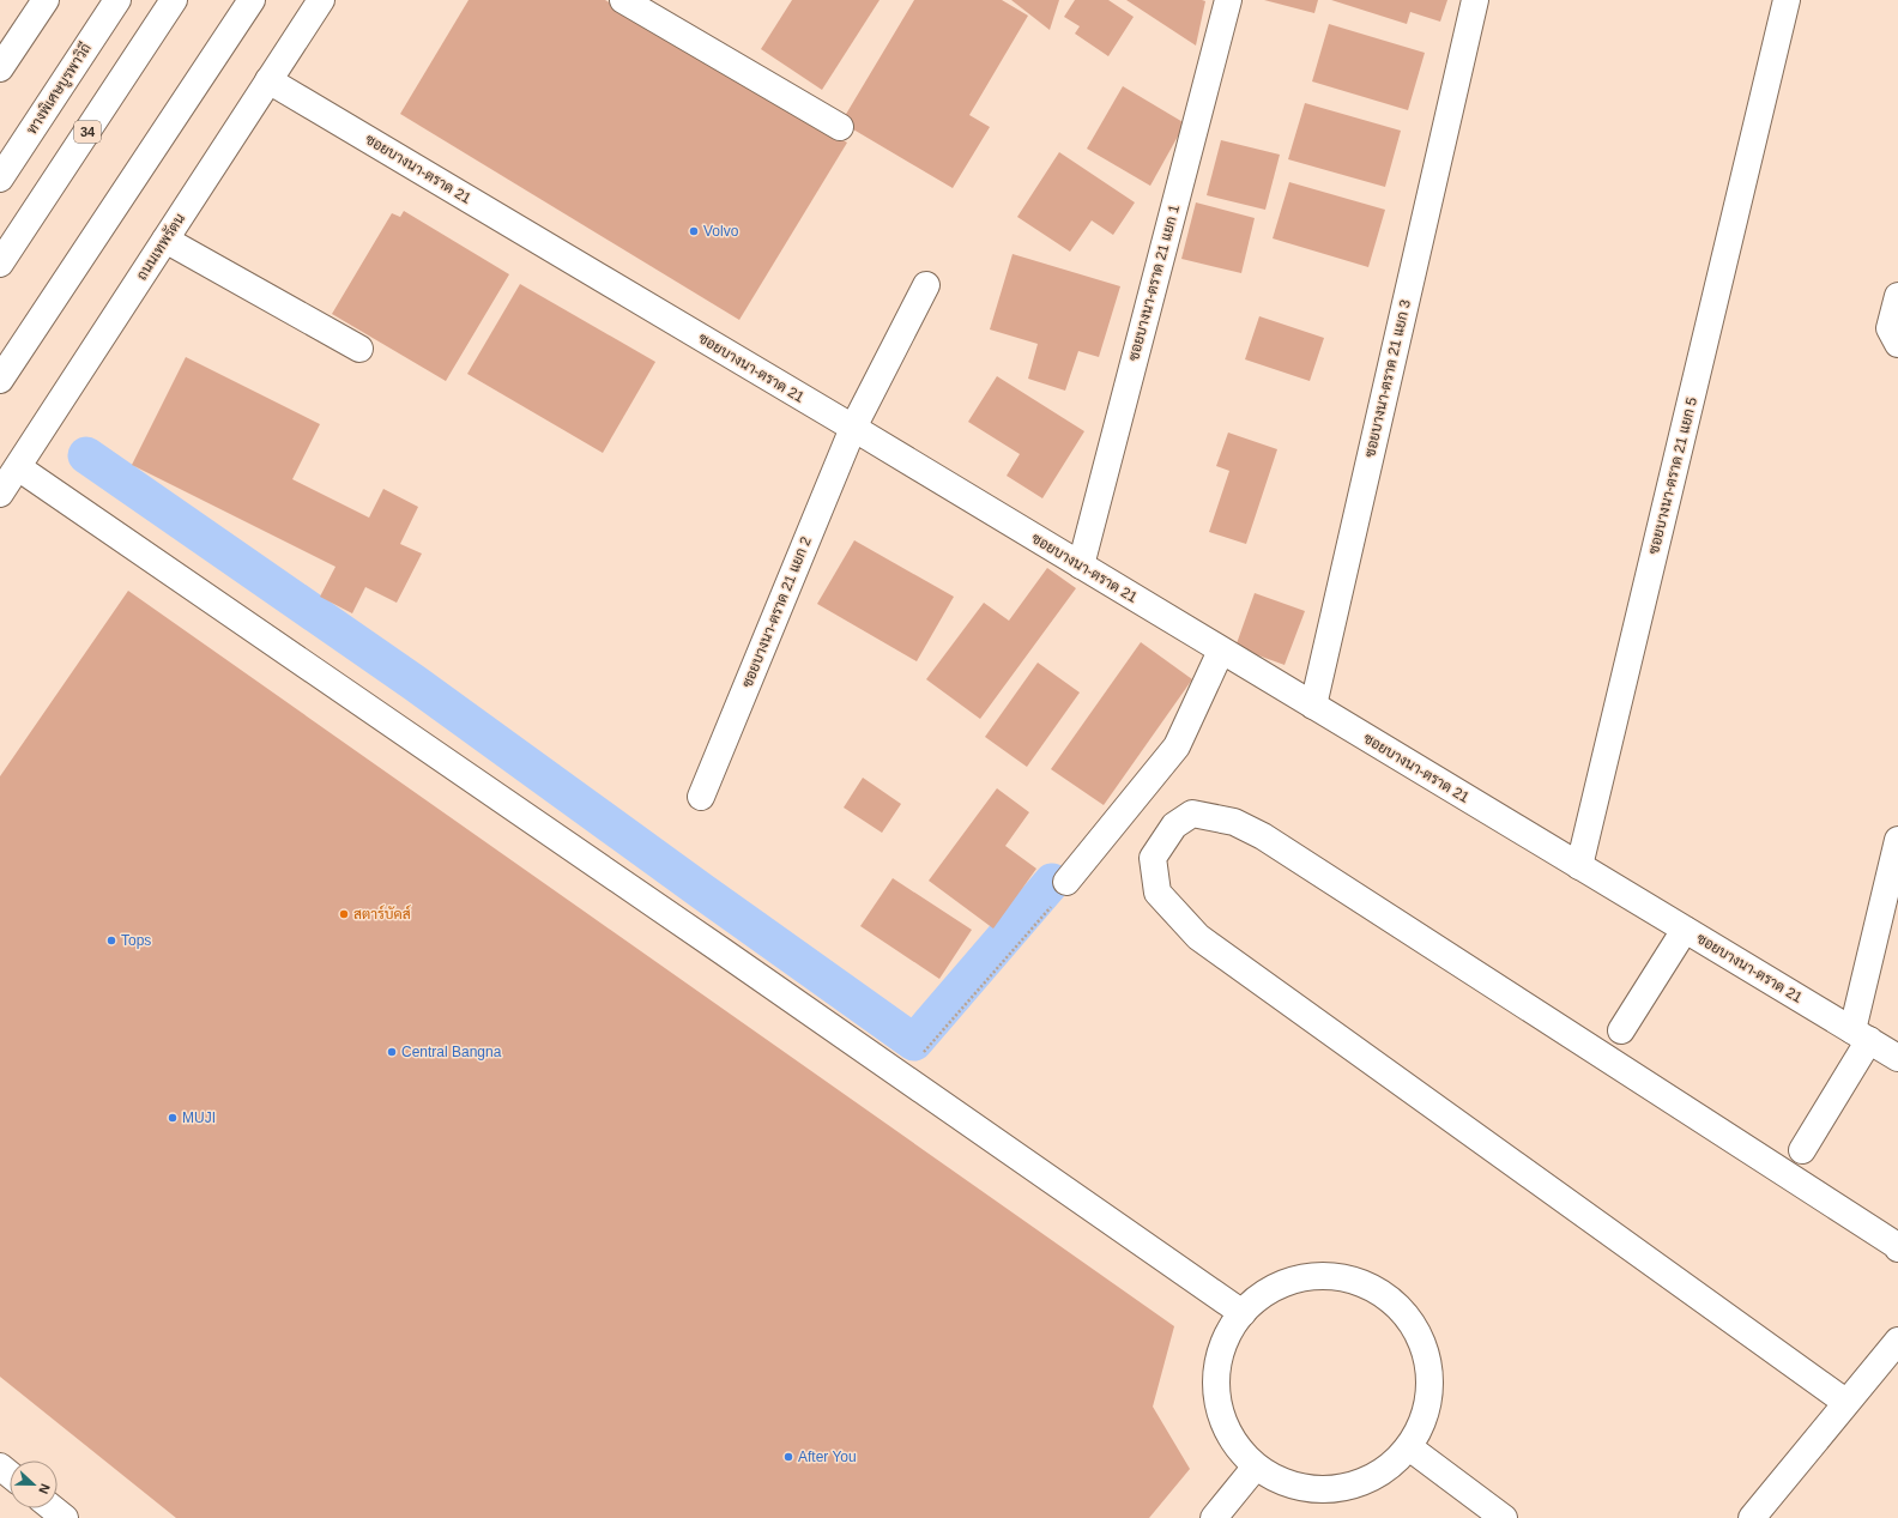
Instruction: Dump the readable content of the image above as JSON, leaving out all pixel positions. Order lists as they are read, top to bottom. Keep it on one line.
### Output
{"streets":{"main road":["ทางพิเศษบูรพาวิถี","34","ซอยบางนา-ตราด 21","ถนนเทพรัตน","ซอยบางนา-ตราด 21 แยก 1","ซอยบางนา-ตราด 21 แยก 3","ซอยบางนา-ตราด 21 แยก 5","ซอยบางนา-ตราด 21 แยก 2"]},"crossings":[["ซอยบางนา-ตราด 21","ถนนเทพรัตน"],["ซอยบางนา-ตราด 21","ซอยบางนา-ตราด 21 แยก 1"],["ซอยบางนา-ตราด 21","ซอยบางนา-ตราด 21 แยก 3"],["ซอยบางนา-ตราด 21","ซอยบางนา-ตราด 21 แยก 5"],["ซอยบางนา-ตราด 21","ซอยบางนา-ตราด 21 แยก 2"]],"places":["Volvo","สตาร์บัคส์","Tops","Central Bangna","MUJI","After You"],"north":"right"}
